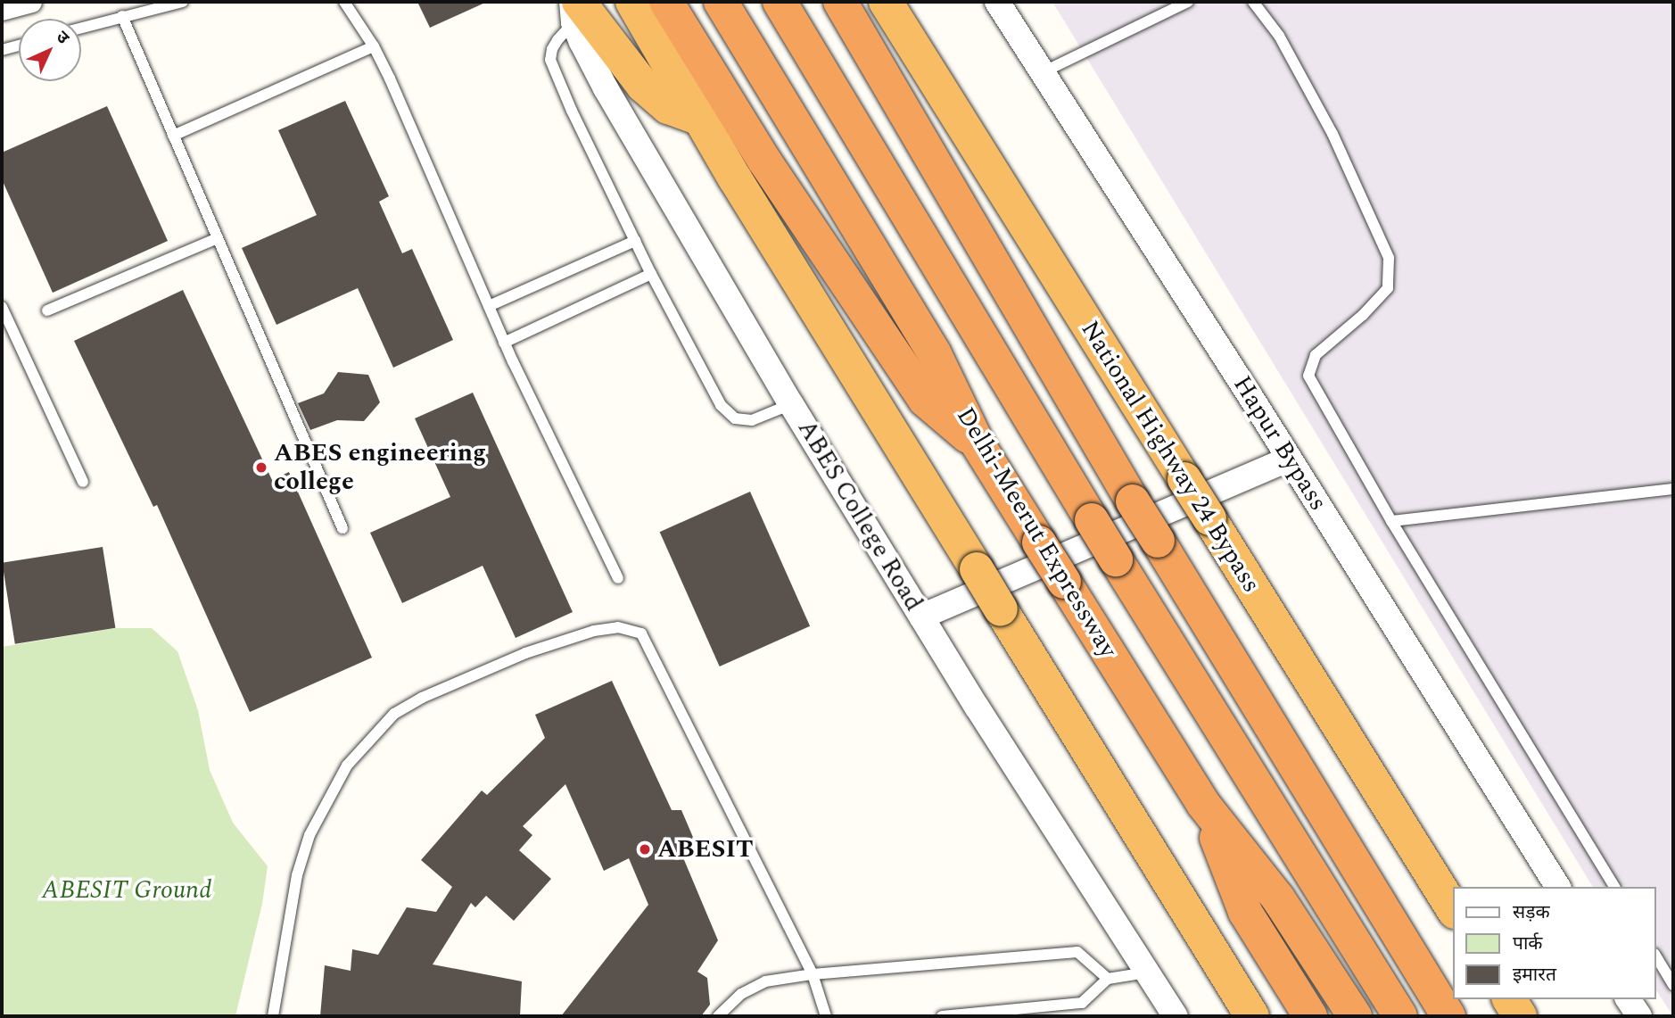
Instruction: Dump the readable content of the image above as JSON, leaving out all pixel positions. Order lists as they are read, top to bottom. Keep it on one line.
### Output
{"streets":{"highway":["National Highway 24 Bypass","Delhi-Meerut Expressway"],"street":["Hapur Bypass","ABES College Road"]},"parks":["ABESIT Ground"],"places":["ABES engineering college","ABESIT"],"legend":["सड़क","पार्क","इमारत"],"north":"top right"}
